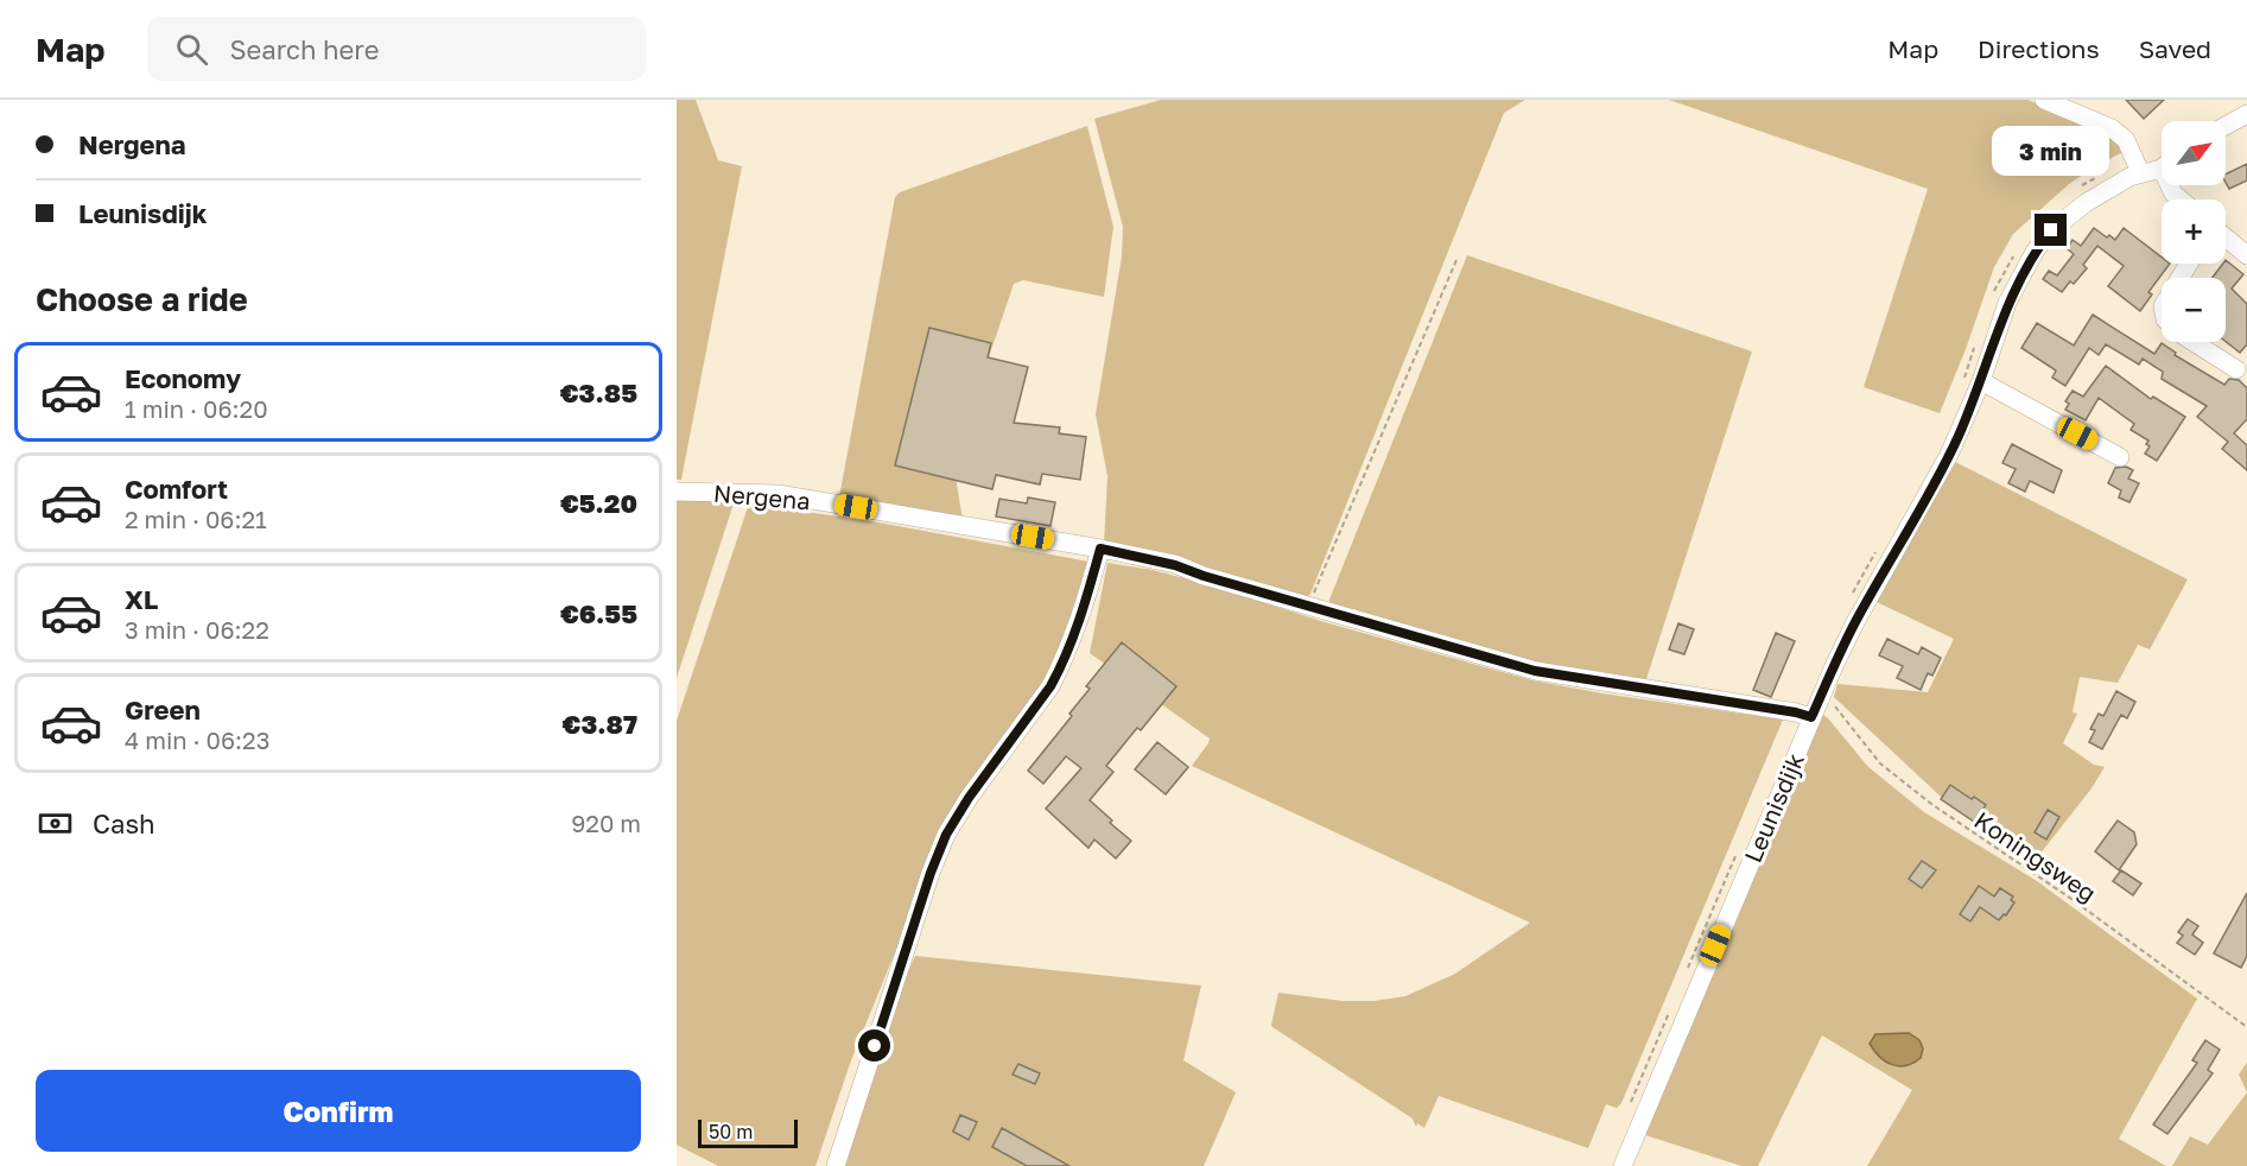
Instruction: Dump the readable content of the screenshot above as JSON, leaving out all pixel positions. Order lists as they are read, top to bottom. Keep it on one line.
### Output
{"streets":{"street":["Nergena","Leunisdijk"],"path":["Koningsweg"]},"crossings":[["Nergena","Leunisdijk"],["Leunisdijk","Koningsweg"]],"scale_bar":"50 m","north":"top right","page":{"header":"Map","search":"Search here","nav":["Map","Directions","Saved"],"banner":["Nergena","Leunisdijk"],"map_buttons":["+","−"],"bubble":"3 min","heading":"Choose a ride","list":[{"name":"Economy","note":"1 min · 06:20","value":"€3.85"},{"name":"Comfort","note":"2 min · 06:21","value":"€5.20"},{"name":"XL","note":"3 min · 06:22","value":"€6.55"},{"name":"Green","note":"4 min · 06:23","value":"€3.87"}],"pay":["Cash","920 m"],"buttons":"Confirm","scale":"50 m"}}
